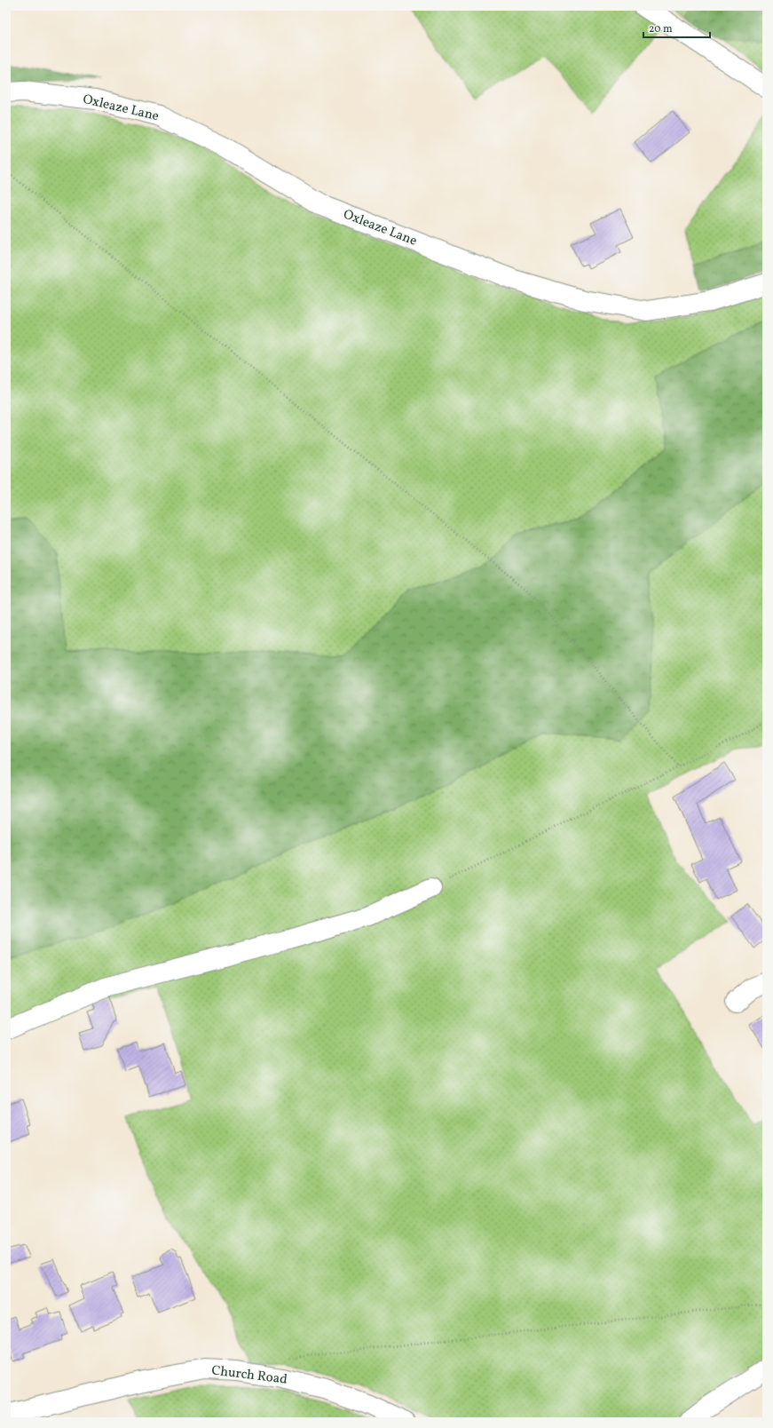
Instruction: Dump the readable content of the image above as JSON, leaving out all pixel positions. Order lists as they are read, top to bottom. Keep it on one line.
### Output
{"streets":{"street":["Oxleaze Lane","Church Road"]},"scale_bar":"20 m"}
